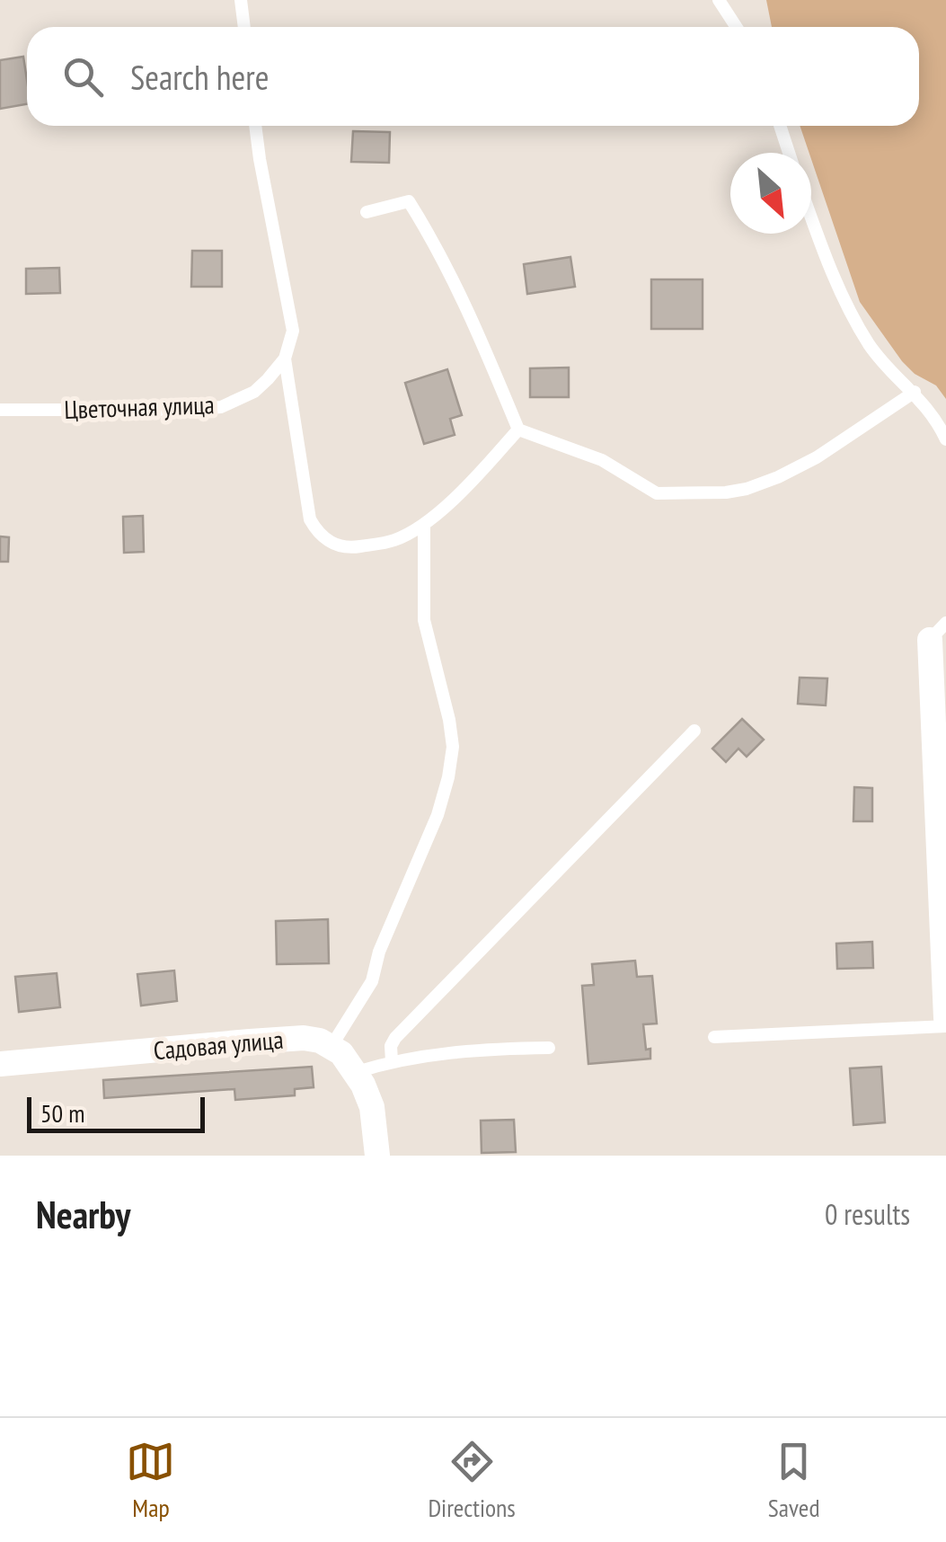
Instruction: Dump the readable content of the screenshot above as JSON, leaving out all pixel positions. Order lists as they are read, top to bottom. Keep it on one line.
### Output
{"streets":{"street":["Садовая улица"],"lane":["Цветочная улица"]},"scale_bar":"50 m","north":"bottom right","page":{"search":"Search here","scale":"50 m","heading":["Nearby","0 results"],"nav":["Map","Directions","Saved"]}}
